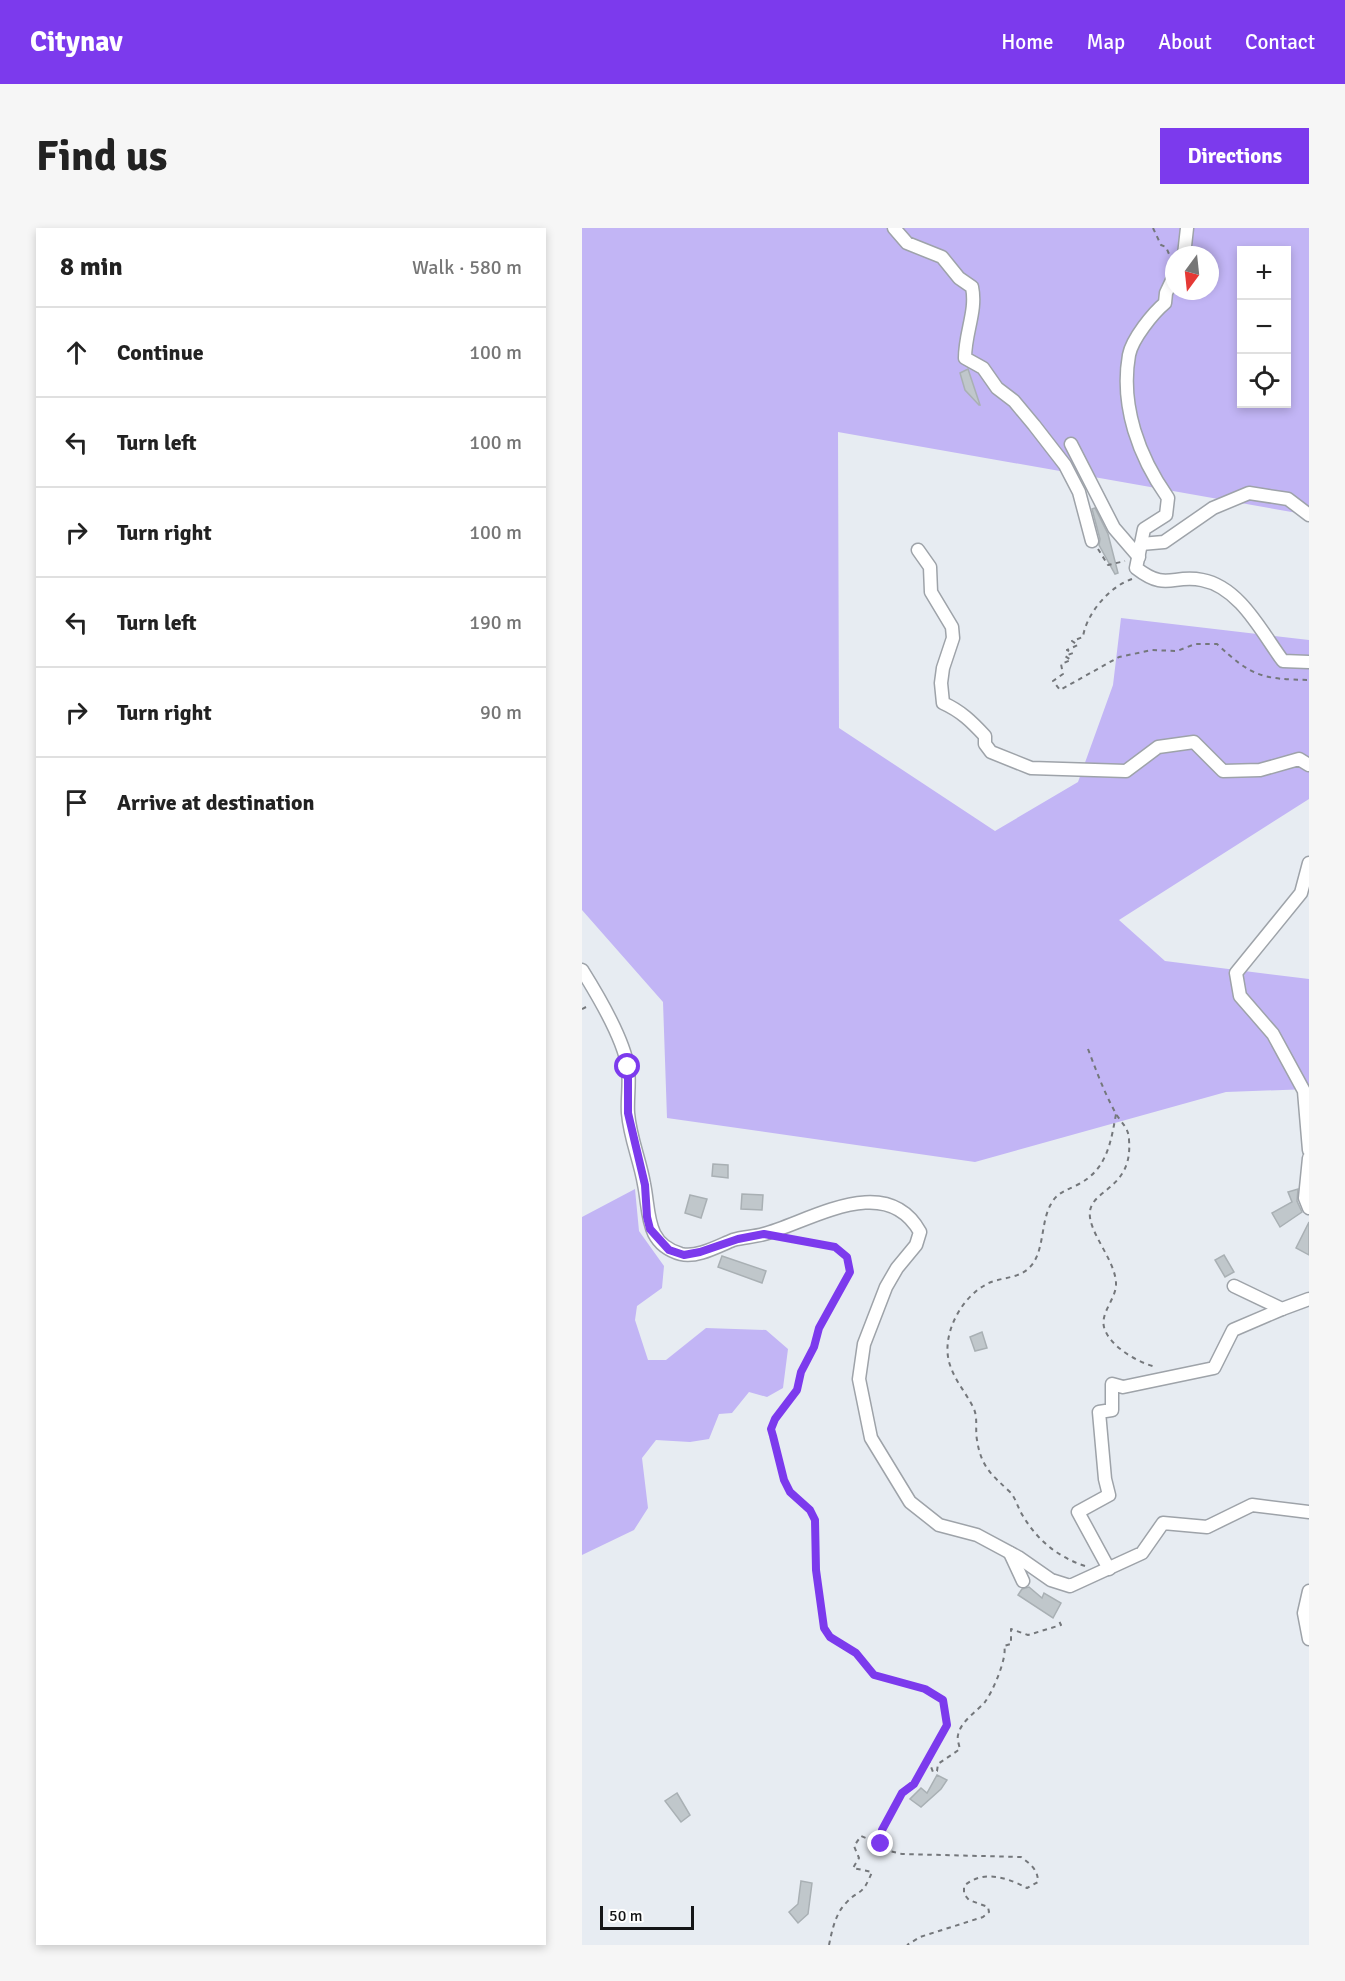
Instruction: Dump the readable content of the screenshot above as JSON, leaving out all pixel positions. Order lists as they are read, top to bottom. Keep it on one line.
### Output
{"scale_bar":"50 m","north":"bottom","page":{"header":"Citynav","nav":["Home","Map","About","Contact"],"buttons":"Directions","title":"Find us","heading":["8 min","Walk · 580 m"],"map_buttons":["+","−"],"list":[["Continue","100 m"],["Turn left","100 m"],["Turn right","100 m"],["Turn left","190 m"],["Turn right","90 m"],"Arrive at destination"],"scale":"50 m"}}
